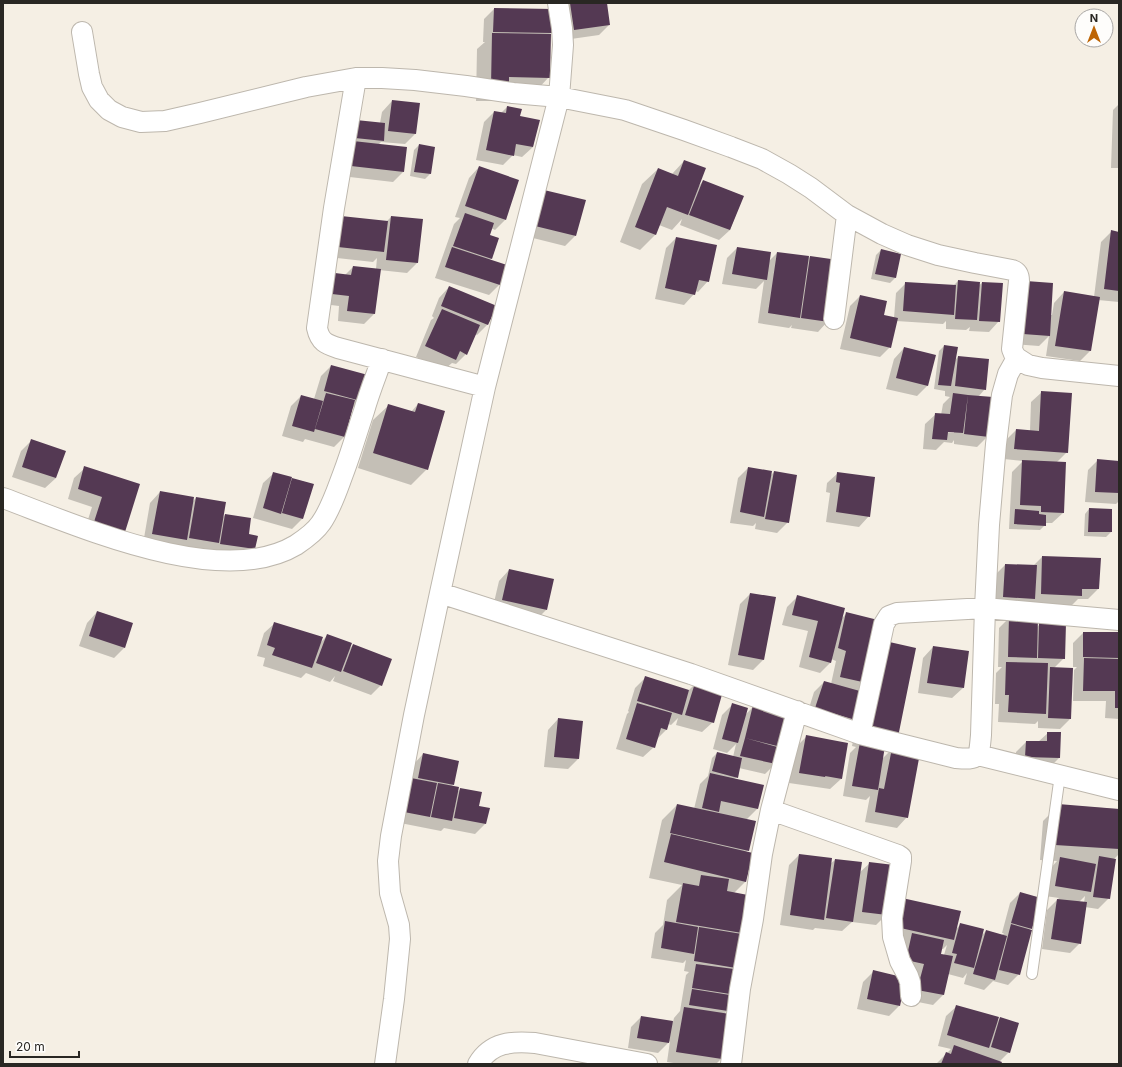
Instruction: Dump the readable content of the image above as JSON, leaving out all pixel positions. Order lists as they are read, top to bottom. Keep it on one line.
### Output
{"scale_bar":"20 m","north":"top"}
